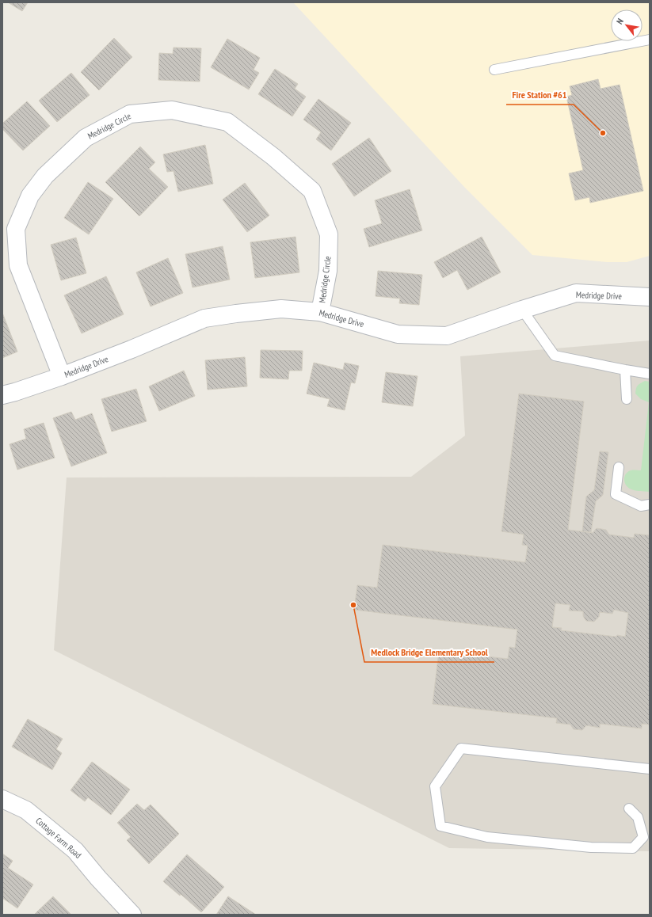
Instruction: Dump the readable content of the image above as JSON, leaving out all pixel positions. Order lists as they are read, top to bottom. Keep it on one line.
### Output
{"streets":{"street":["Medridge Circle","Medridge Drive","Cottage Farm Road"]},"crossings":[["Medridge Circle","Medridge Drive"]],"places":["Fire Station #61","Medlock Bridge Elementary School"],"north":"top left"}
